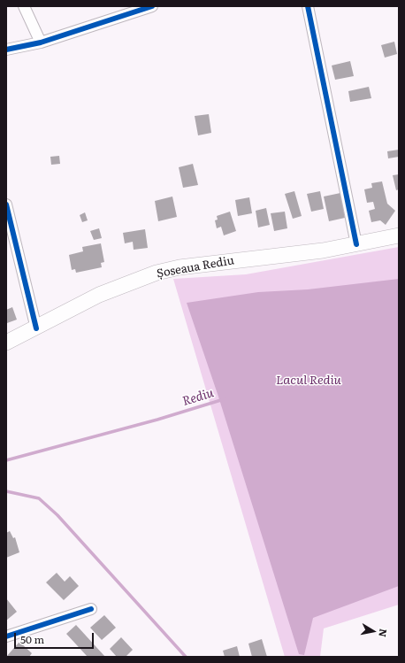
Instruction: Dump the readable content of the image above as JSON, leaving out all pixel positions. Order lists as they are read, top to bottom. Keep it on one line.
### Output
{"streets":{"main road":["Șoseaua Rediu"]},"water":["Lacul Rediu","Rediu"],"scale_bar":"50 m","north":"right"}
